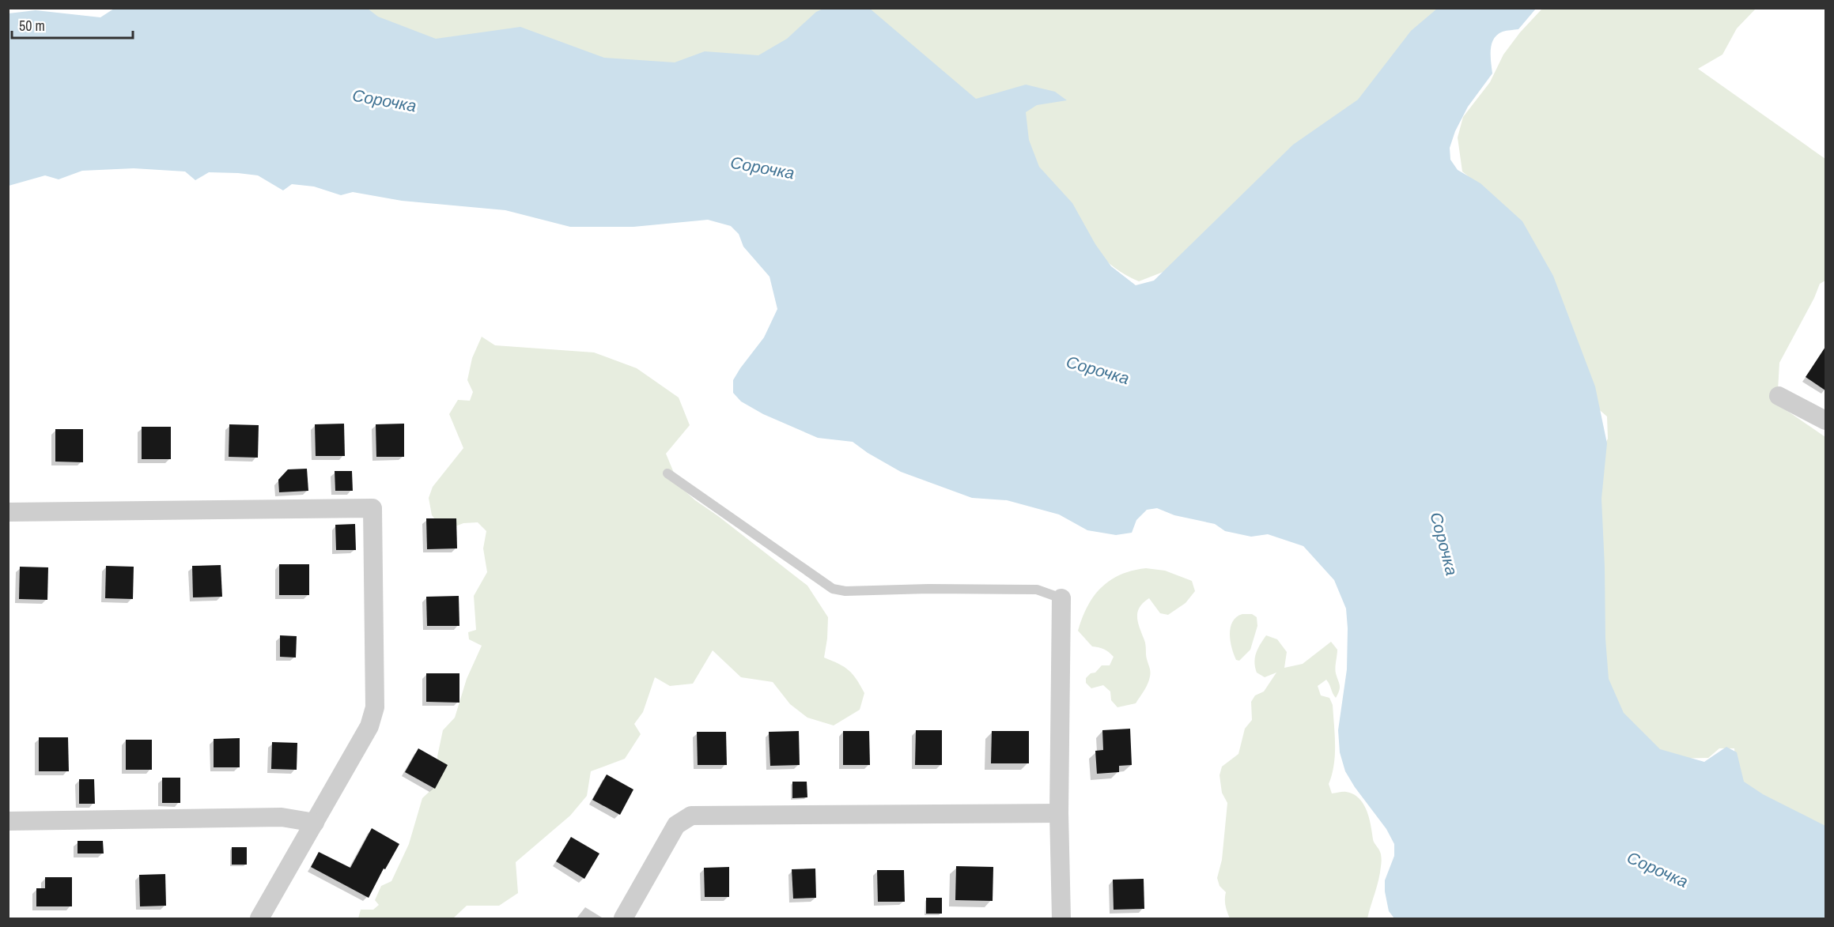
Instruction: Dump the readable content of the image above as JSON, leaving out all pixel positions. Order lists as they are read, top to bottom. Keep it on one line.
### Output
{"water":["Сорочка"],"scale_bar":"50 m"}
